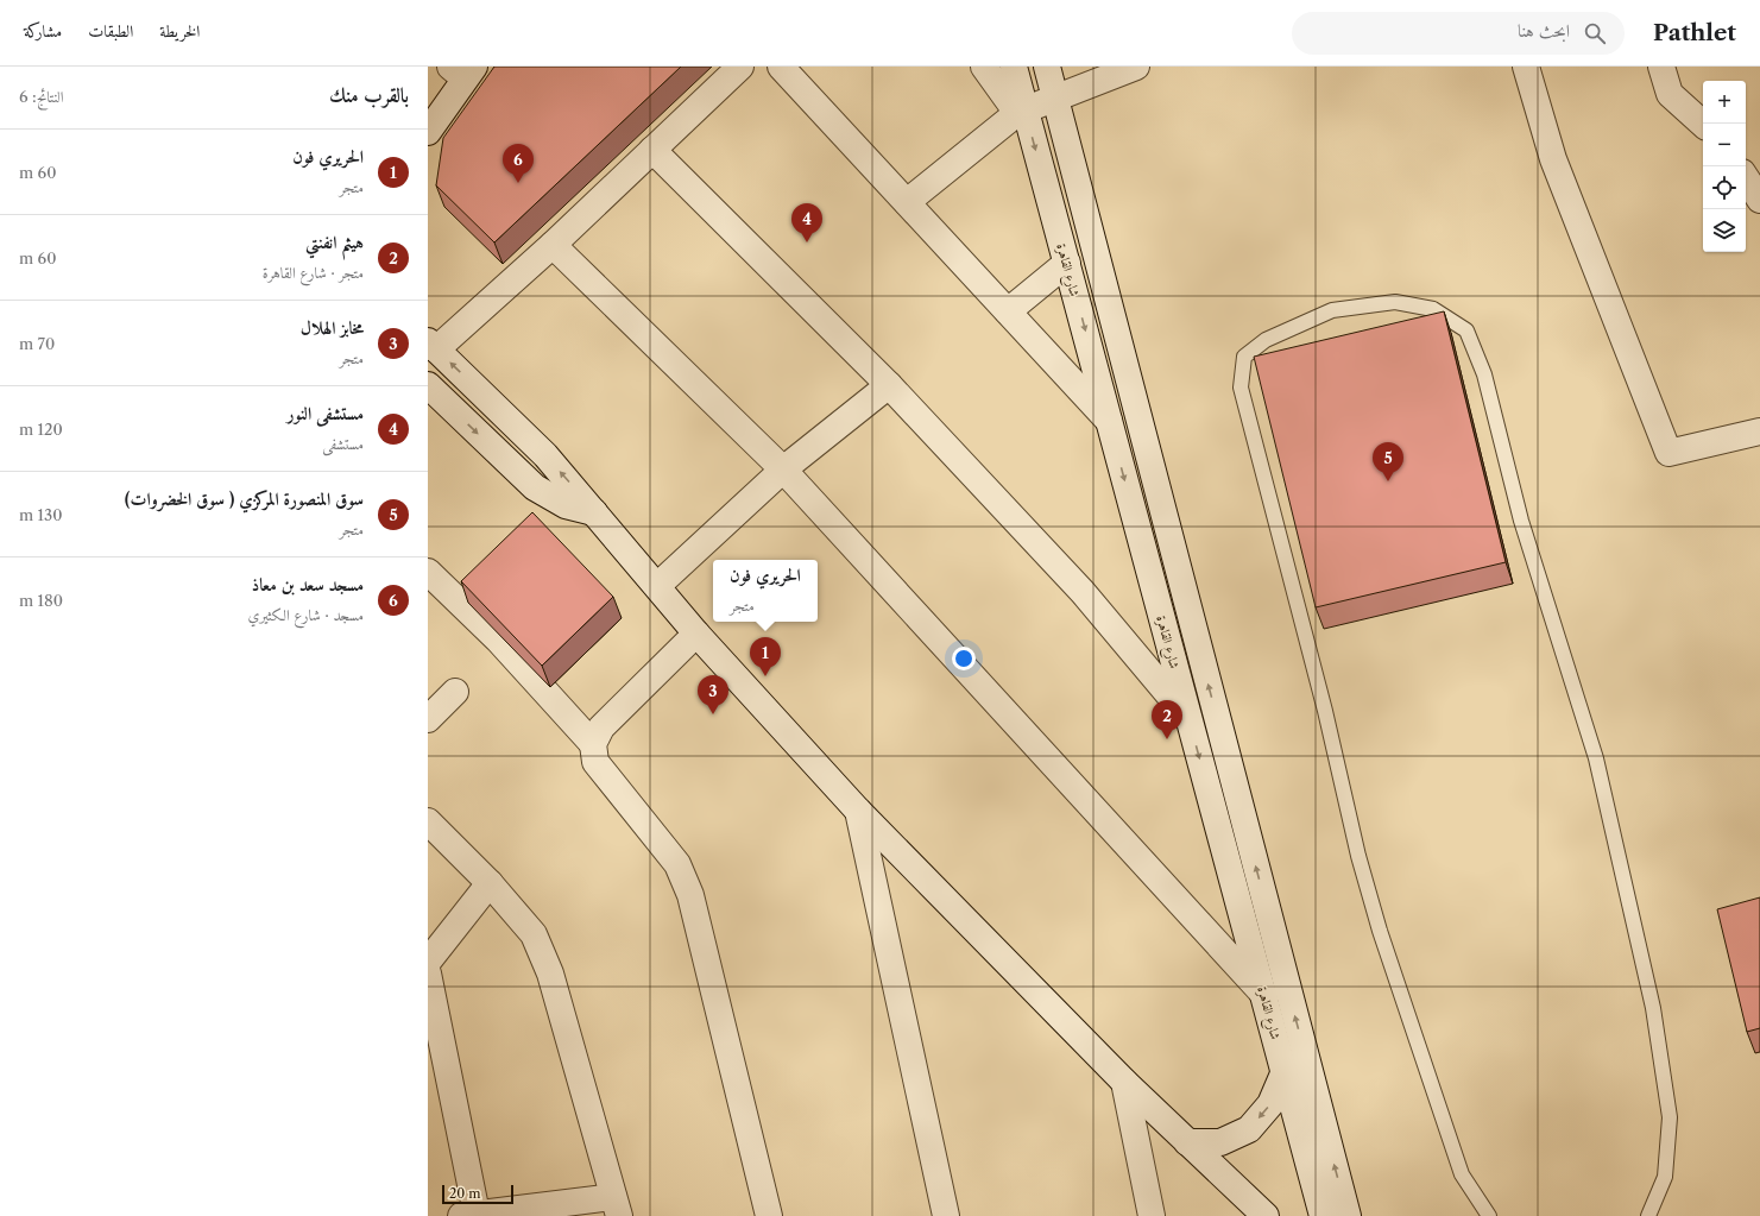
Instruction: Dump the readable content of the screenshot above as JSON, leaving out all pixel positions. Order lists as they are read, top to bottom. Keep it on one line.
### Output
{"streets":{"street":["شارع القاهرة"]},"scale_bar":"20 m","page":{"header":"Pathlet","search":"ابحث هنا","nav":["الخريطة","الطبقات","مشاركة"],"heading":["بالقرب منك","النتائج: 6"],"map_buttons":["+","−"],"list":[{"mark":"1","name":"الحريري فون","note":"متجر","value":"60 m"},{"mark":"2","name":"هيثم انفنتي","note":"متجر · شارع القاهرة","value":"60 m"},{"mark":"3","name":"مخابز الهلال","note":"متجر","value":"70 m"},{"mark":"4","name":"مستشفى النور","note":"مستشفى","value":"120 m"},{"mark":"5","name":"سوق المنصورة المركزي ( سوق الخضروات)","note":"متجر","value":"130 m"},{"mark":"6","name":"مسجد سعد بن معاذ","note":"مسجد · شارع الكثيري","value":"180 m"}],"pins":["6","4","5","1","3","2"],"popup":["الحريري فون","متجر"],"scale":"20 m"}}
